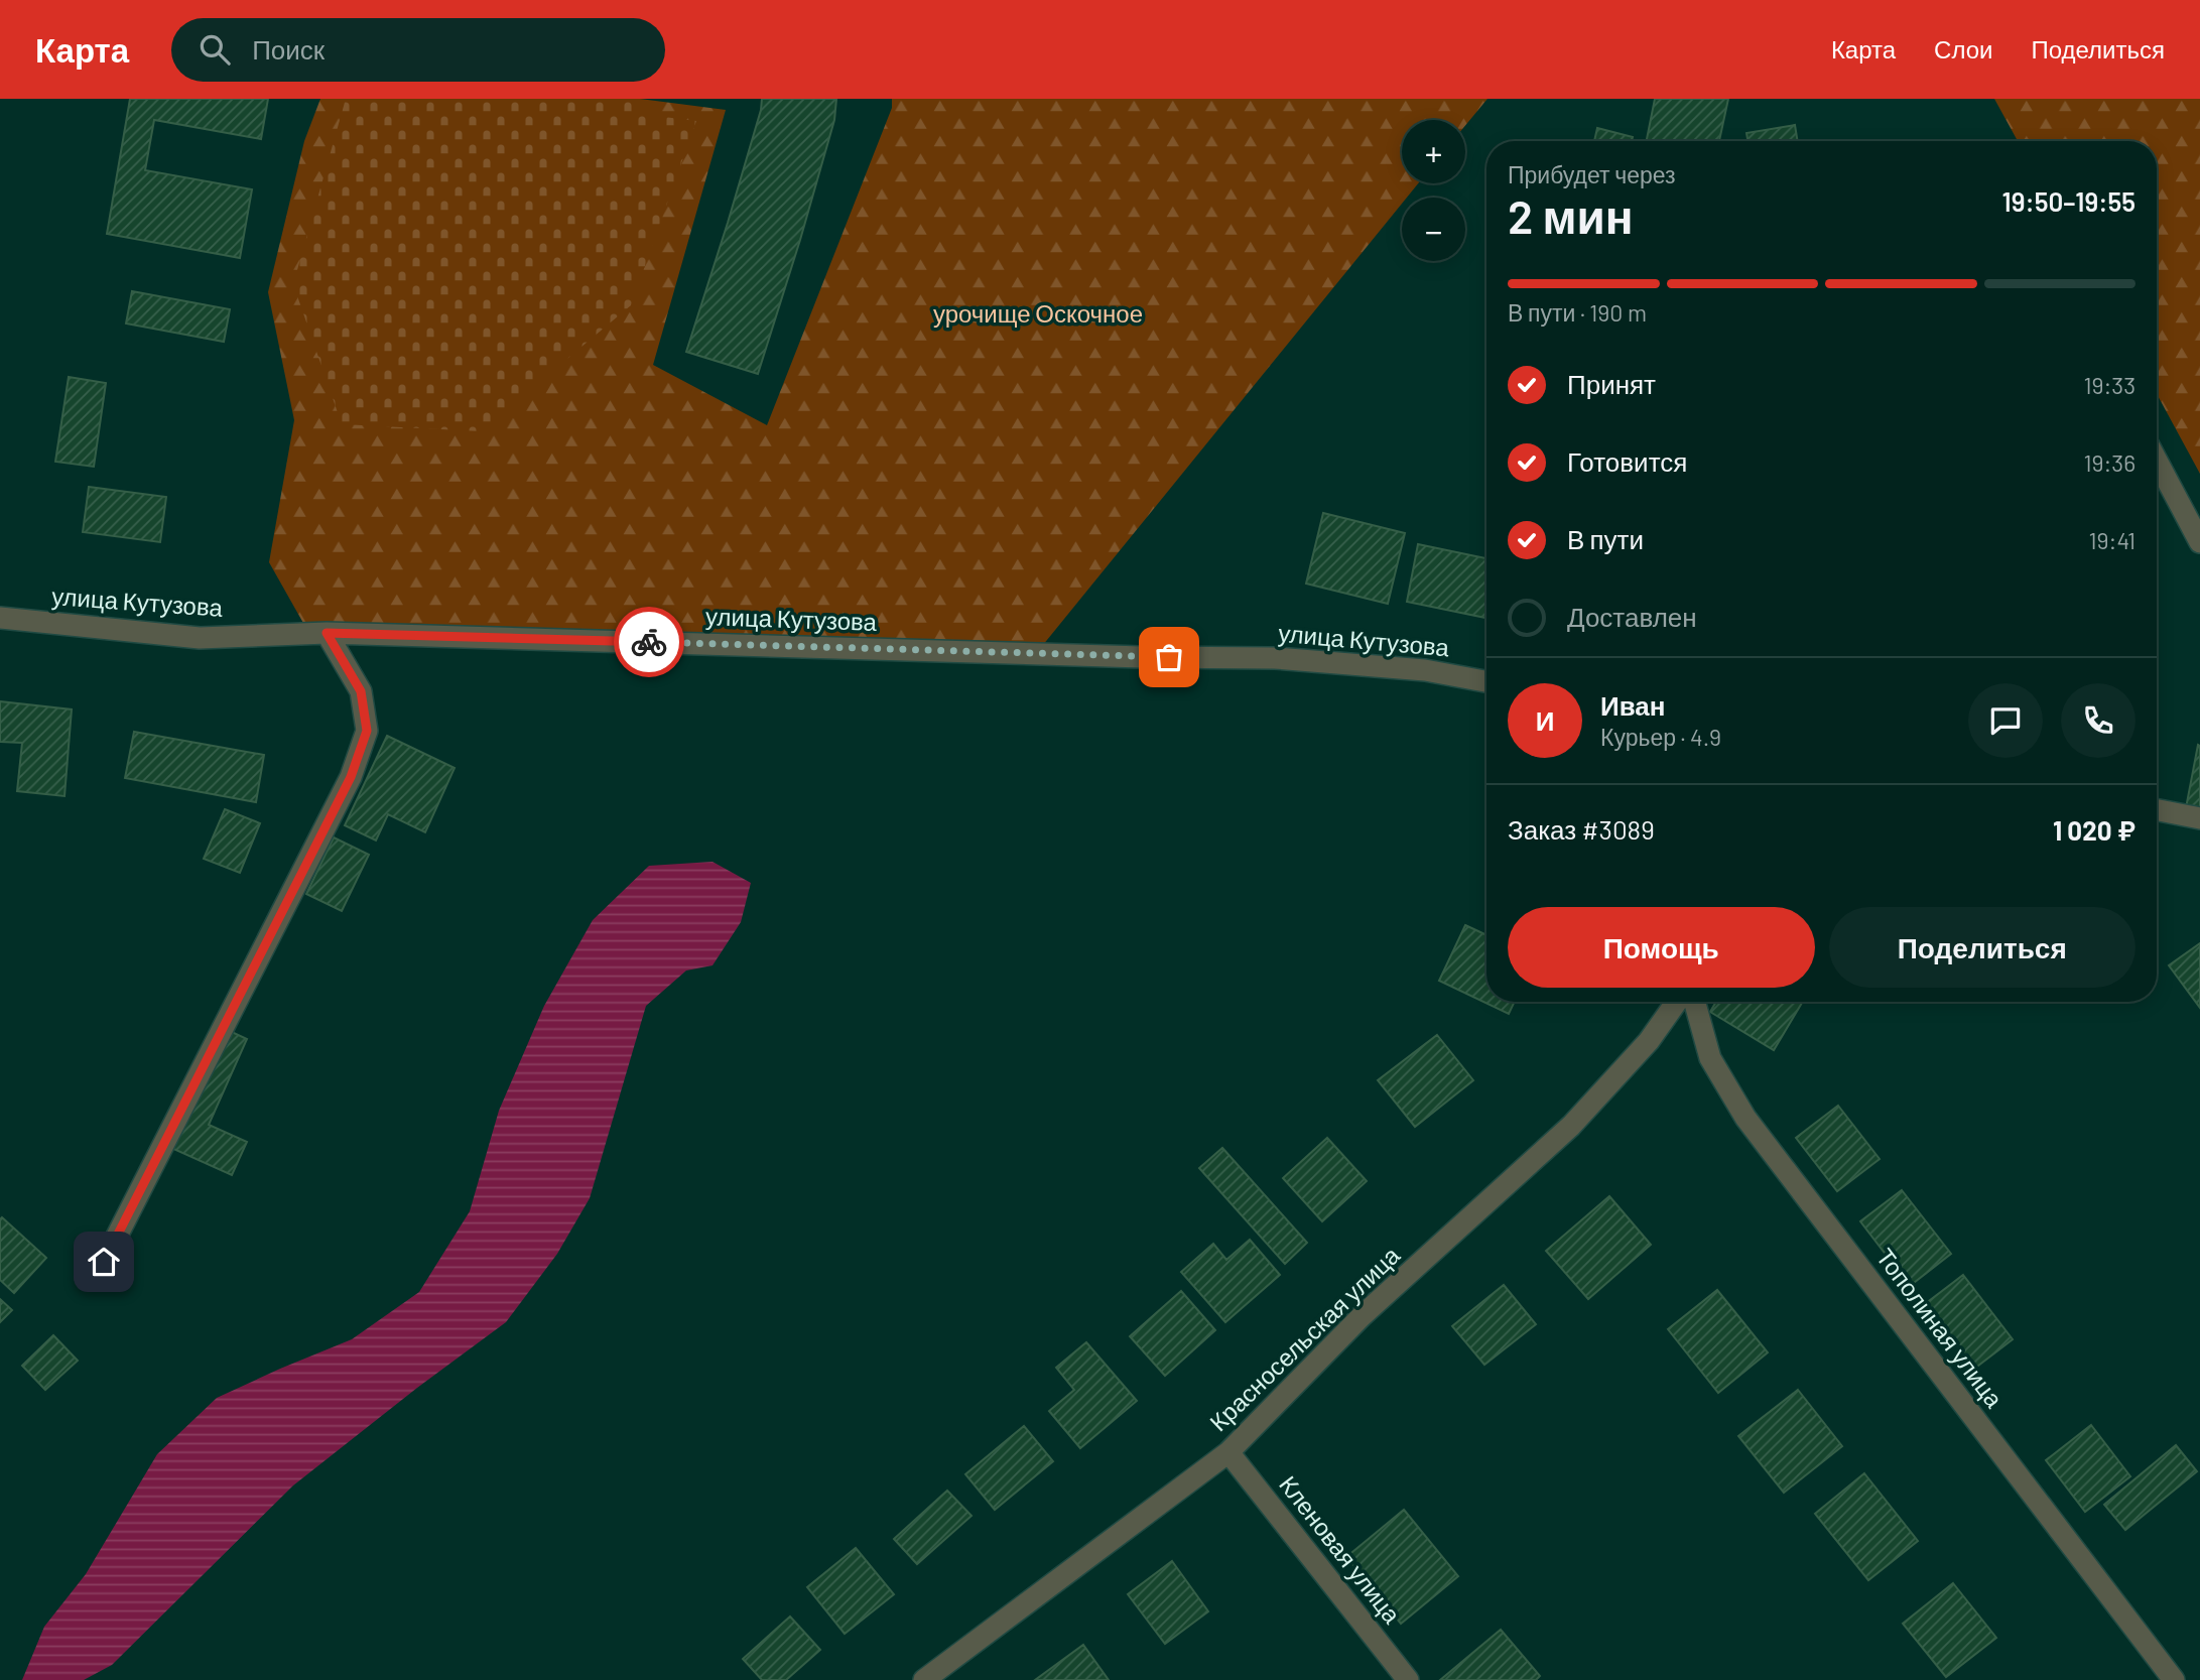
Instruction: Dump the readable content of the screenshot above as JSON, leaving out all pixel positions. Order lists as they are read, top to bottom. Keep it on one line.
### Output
{"streets":{"street":["улица Кутузова","Тополиная улица","Красносельская улица","Кленовая улица"]},"crossings":[["Красносельская улица","Кленовая улица"]],"parks":["урочище Оскочное"],"page":{"header":"Карта","search":"Поиск","nav":["Карта","Слои","Поделиться"],"map_buttons":["+","−"],"heading":["2 мин","Прибудет через","19:50–19:55"],"panel":["Иван","Курьер · 4.9","Заказ #3089","1 020 ₽"],"bar":"В пути · 190 m","list":[["Принят","19:33"],["Готовится","19:36"],["В пути","19:41"],"Доставлен"],"round":"И","buttons":["Помощь","Поделиться"]}}
